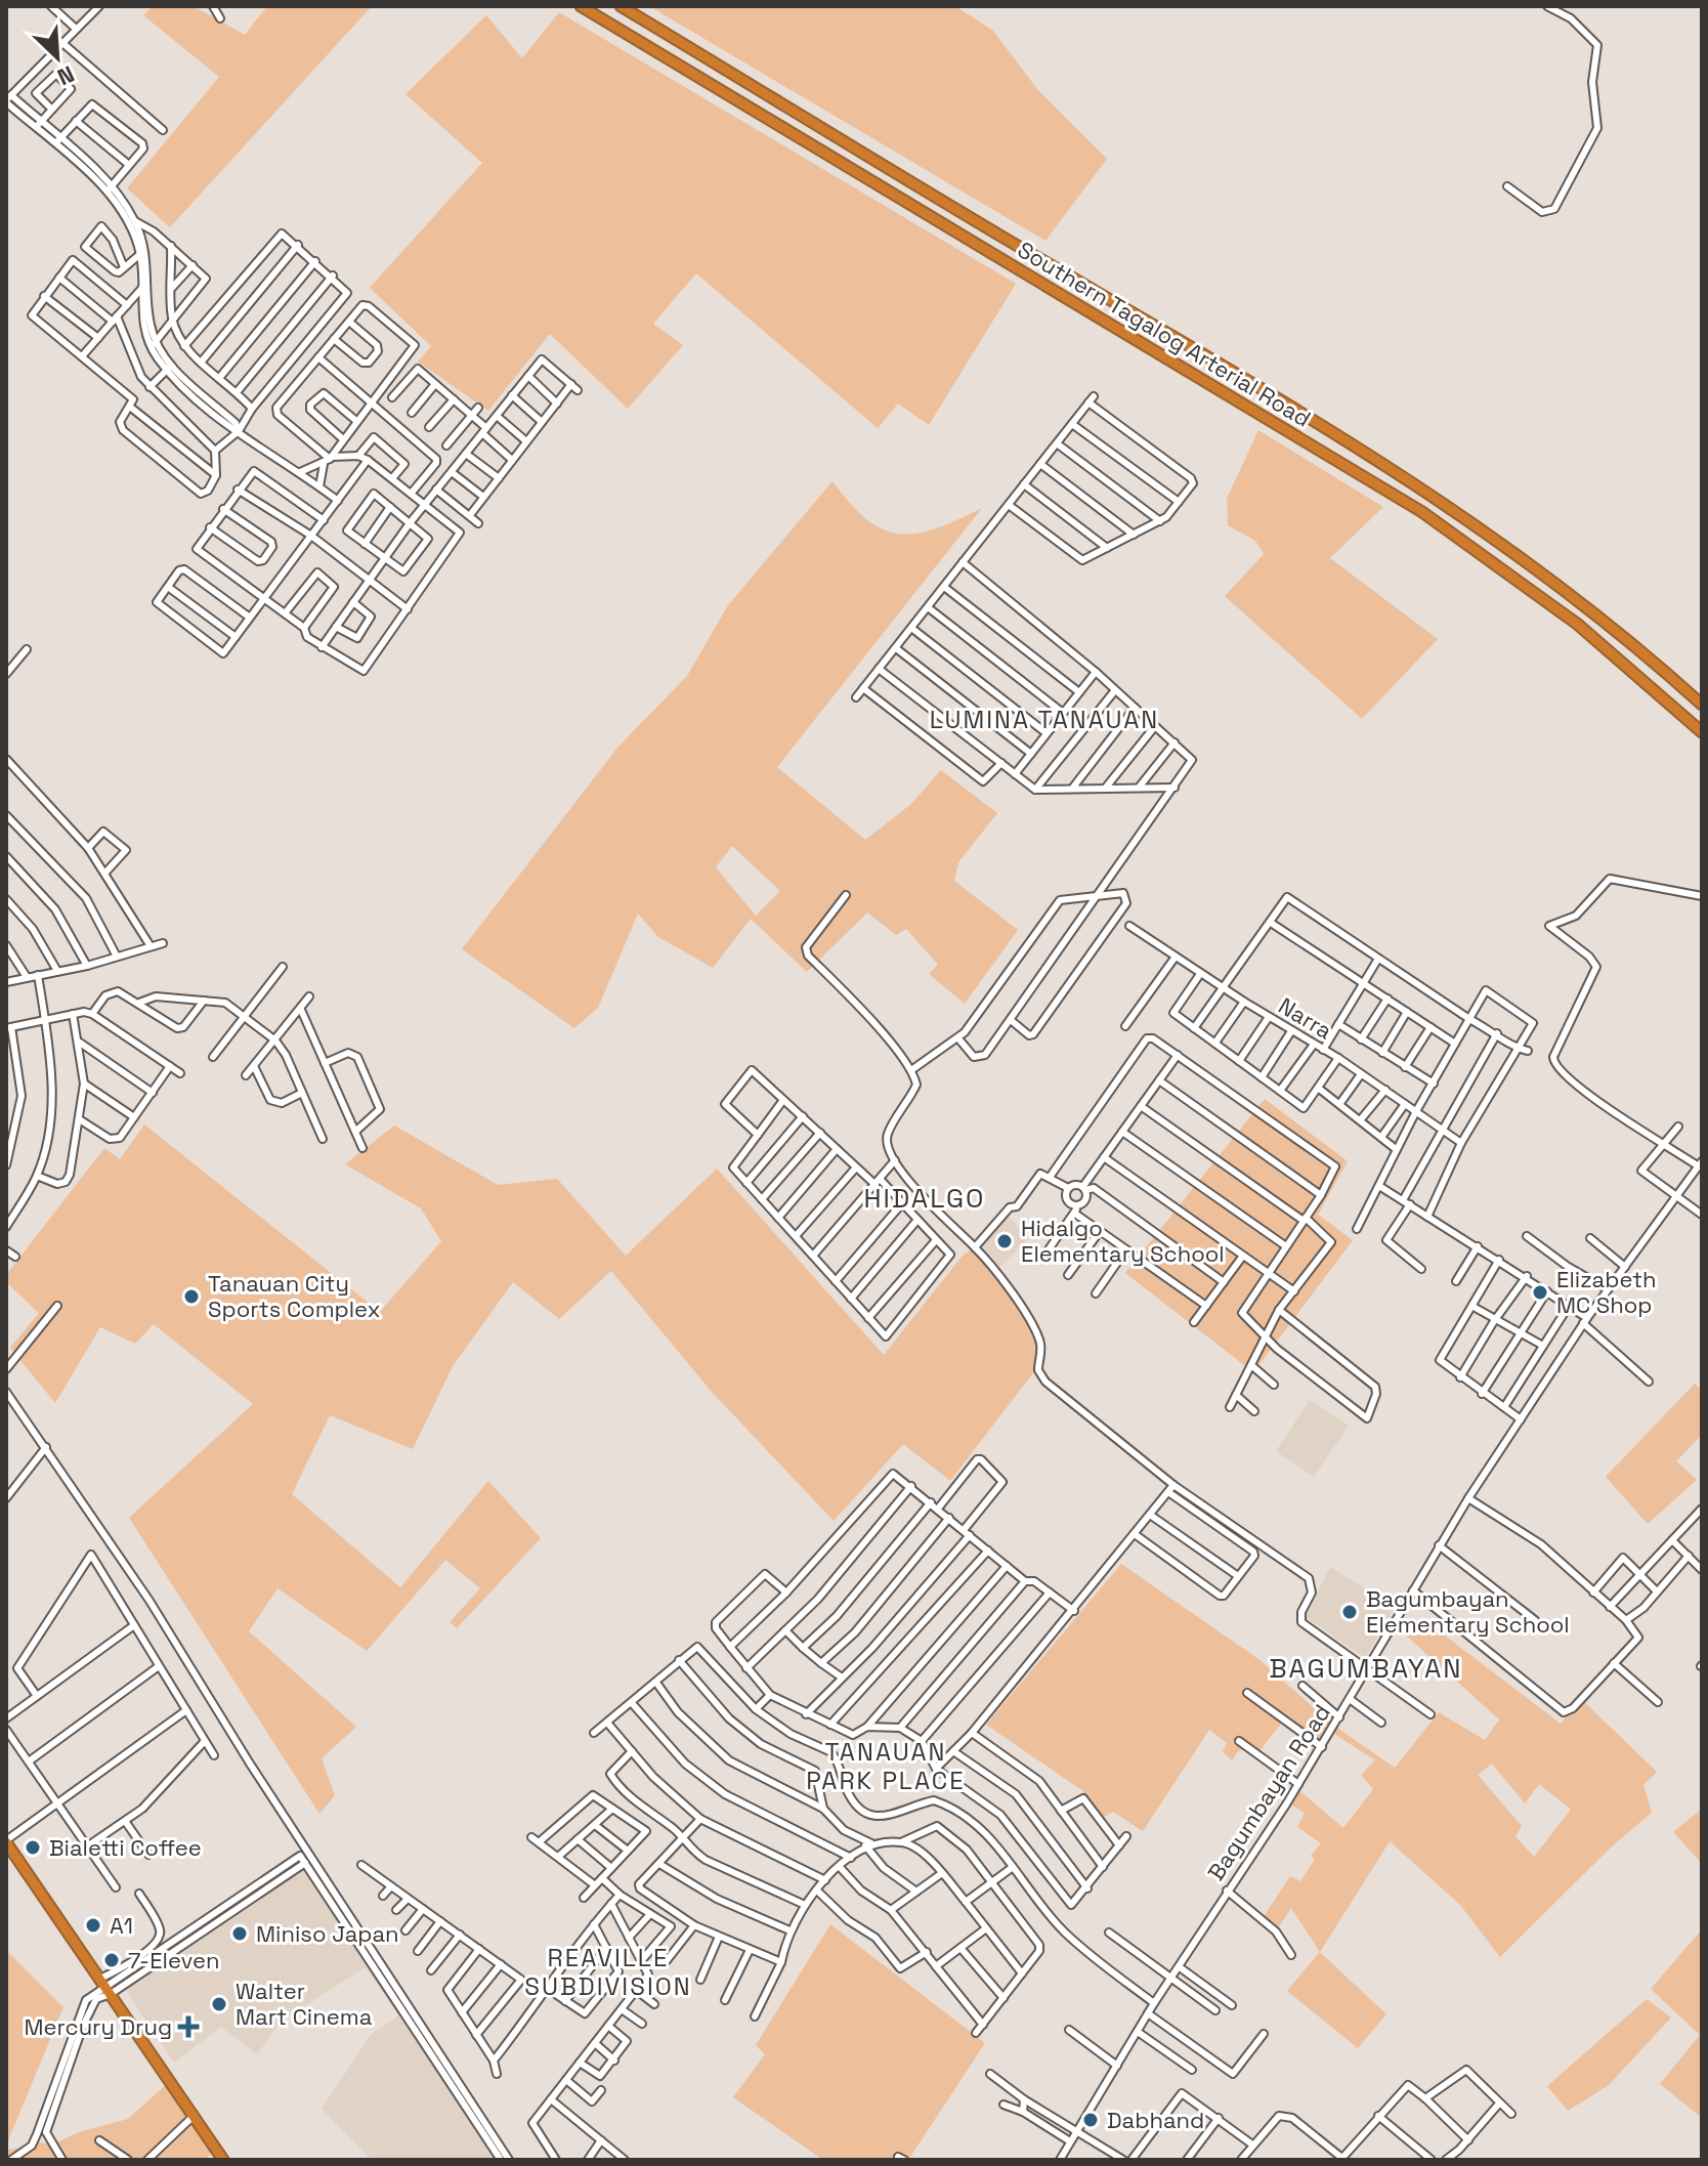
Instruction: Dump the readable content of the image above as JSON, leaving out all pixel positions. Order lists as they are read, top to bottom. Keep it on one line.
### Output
{"streets":{"highway":["Southern Tagalog Arterial Road"],"street":["Narra","Bagumbayan Road"]},"districts":["LUMINA TANAUAN","HIDALGO","BAGUMBAYAN","TANAUAN PARK PLACE","REAVILLE SUBDIVISION"],"places":{"other":["Hidalgo Elementary School","Elizabeth MC Shop","Tanauan City Sports Complex","Bagumbayan Elementary School","Bialetti Coffee","A1","Miniso Japan","7-Eleven","Walter Mart Cinema","Dabhand"],"health":["Mercury Drug"]},"north":"bottom right"}
